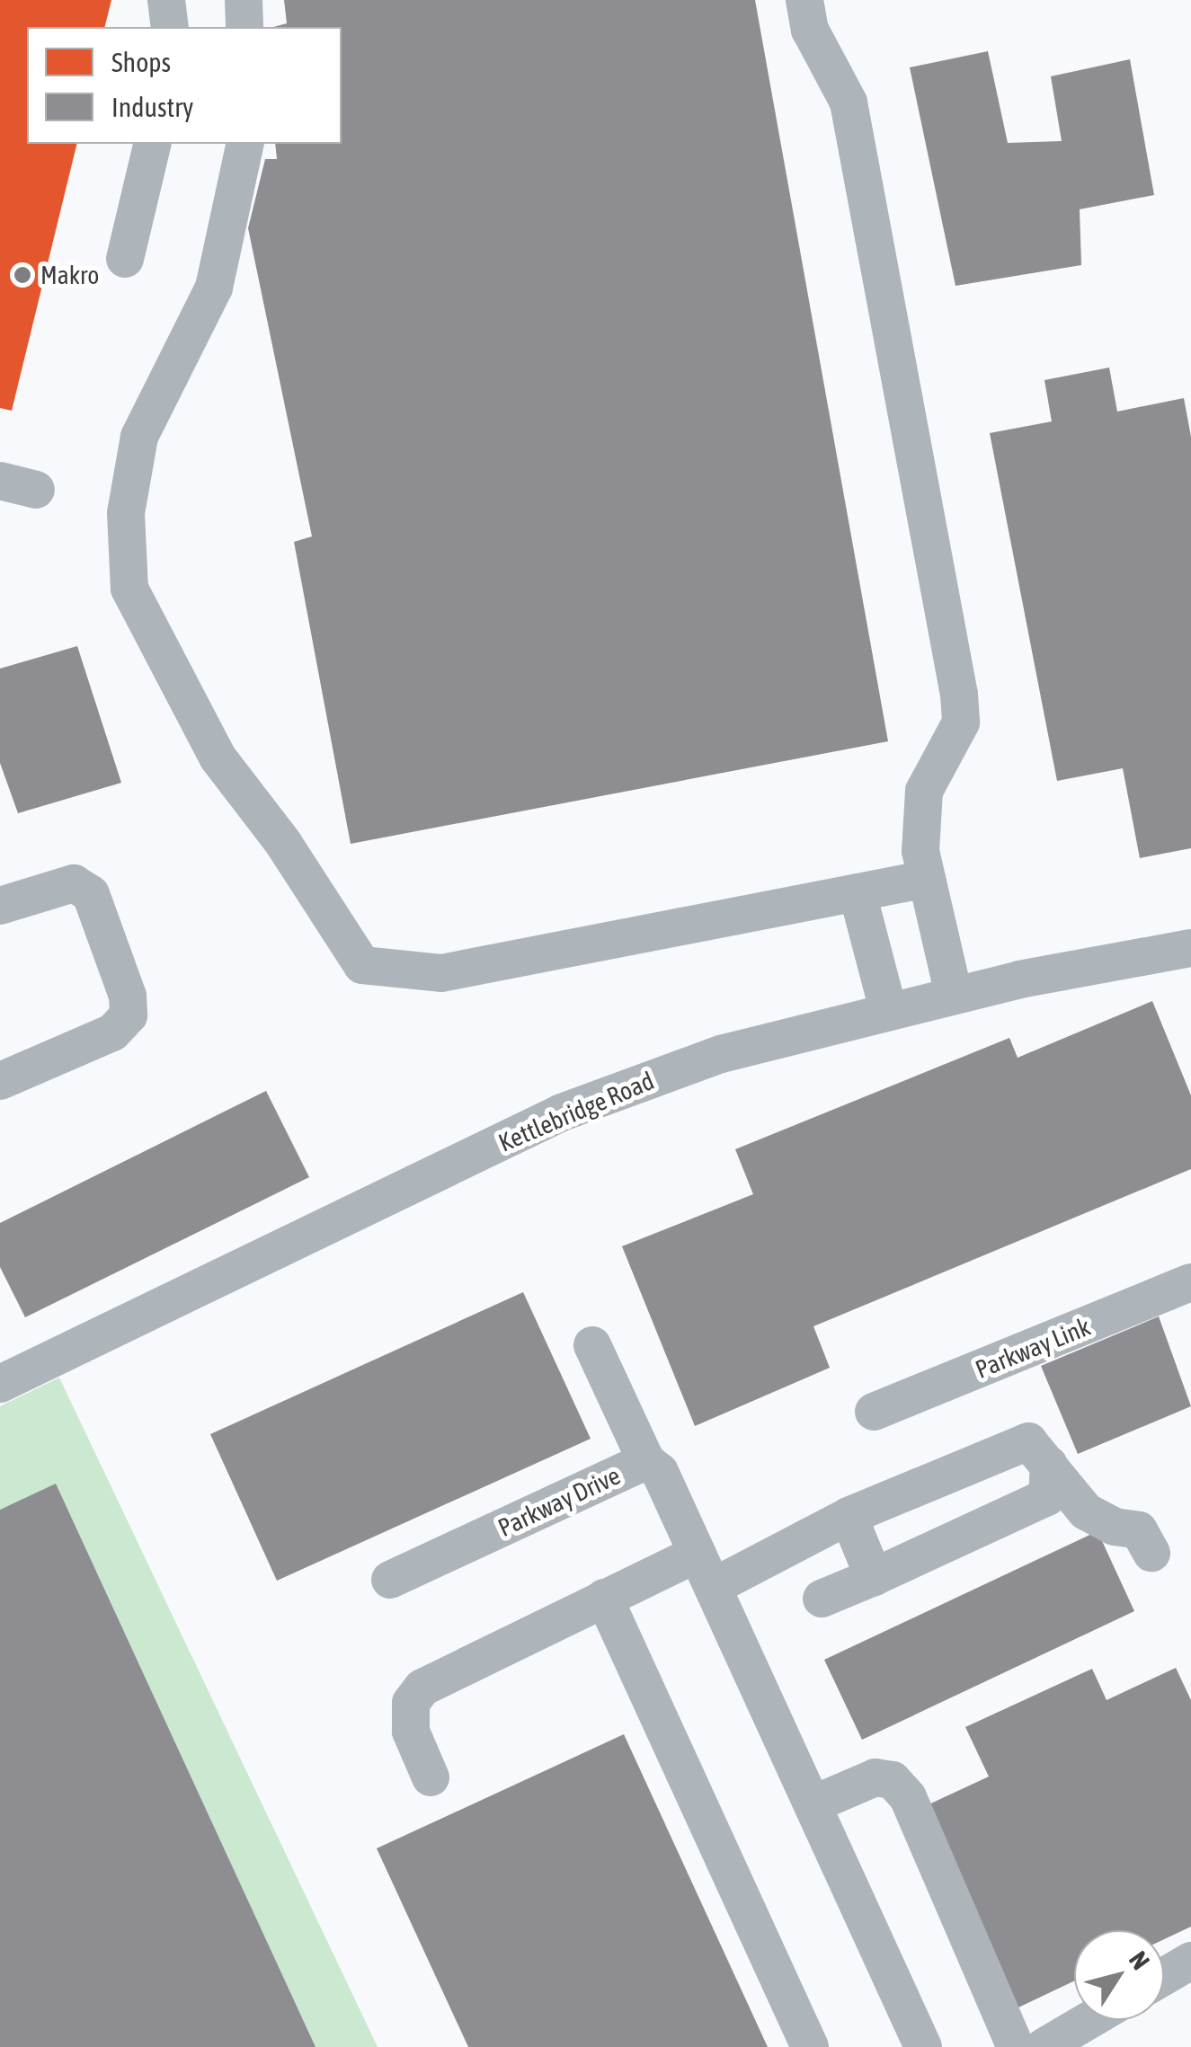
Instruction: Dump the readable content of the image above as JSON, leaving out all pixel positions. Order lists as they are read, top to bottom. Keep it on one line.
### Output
{"streets":{"street":["Kettlebridge Road","Parkway Link","Parkway Drive"]},"places":["Makro"],"legend":["Shops","Industry"],"north":"top right"}
